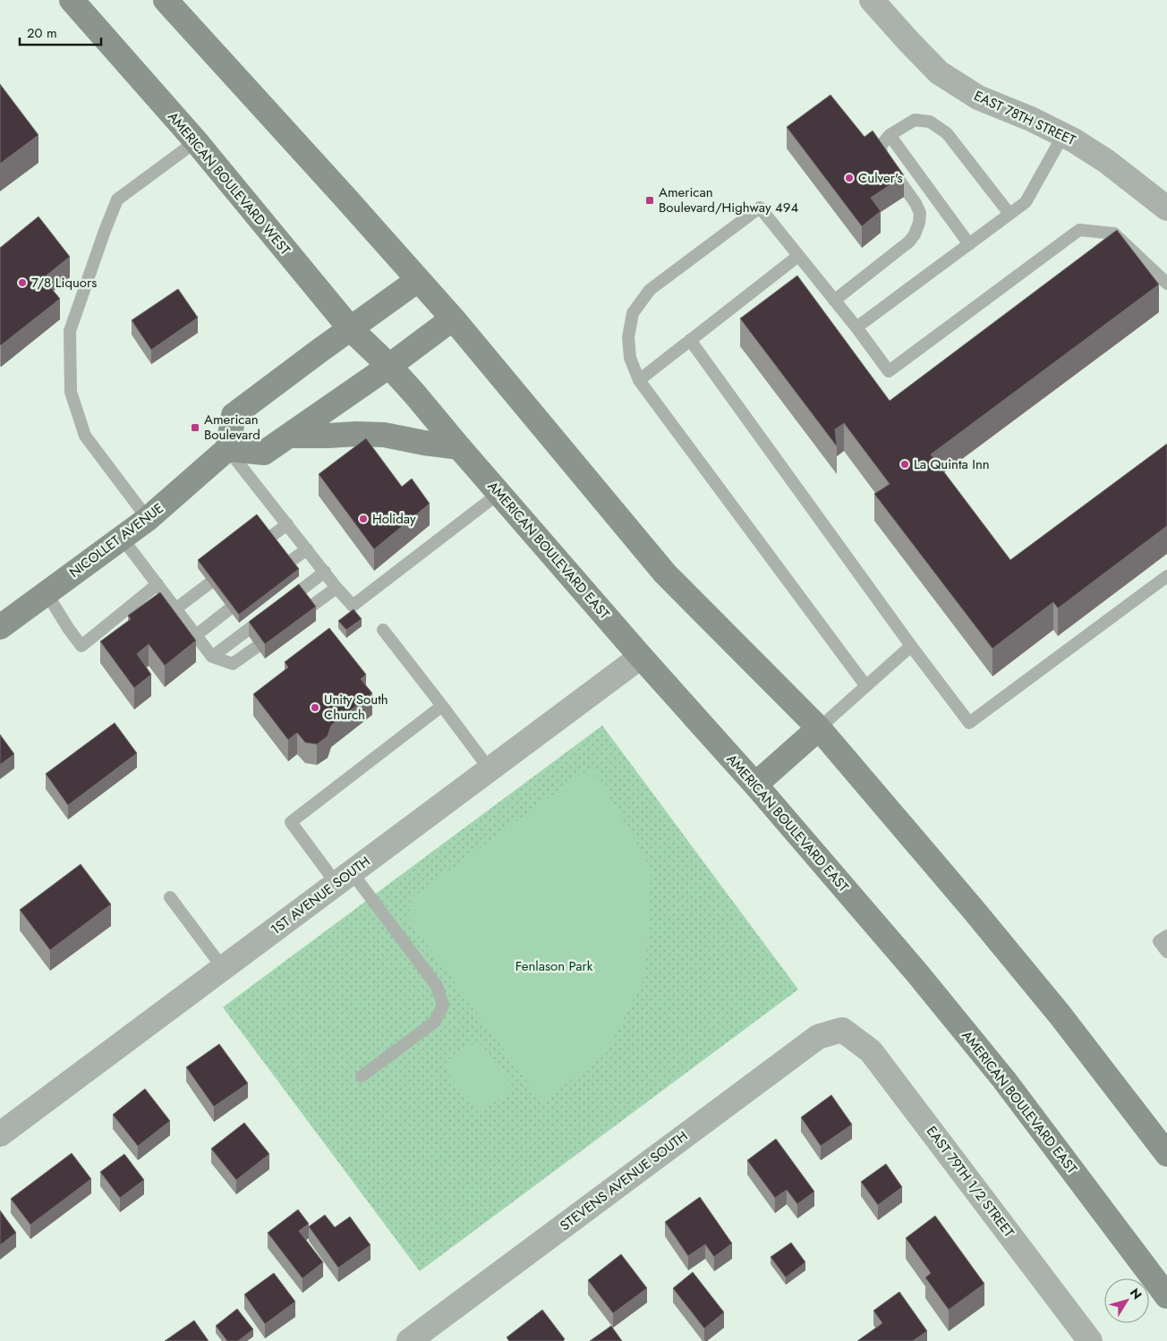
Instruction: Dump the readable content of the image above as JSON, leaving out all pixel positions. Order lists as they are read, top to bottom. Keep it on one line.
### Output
{"streets":{"main road":["AMERICAN BOULEVARD WEST","NICOLLET AVENUE","AMERICAN BOULEVARD EAST"],"street":["EAST 78TH STREET","1ST AVENUE SOUTH","STEVENS AVENUE SOUTH","EAST 79TH 1/2 STREET"]},"crossings":[["AMERICAN BOULEVARD WEST","AMERICAN BOULEVARD EAST"],["AMERICAN BOULEVARD EAST","1ST AVENUE SOUTH"],["STEVENS AVENUE SOUTH","EAST 79TH 1/2 STREET"]],"parks":["Fenlason Park"],"places":{"other":["Culver's","7/8 Liquors","La Quinta Inn","Holiday","Unity South Church"],"transit":["American Boulevard/Highway 494","American Boulevard"]},"scale_bar":"20 m","north":"top right"}
